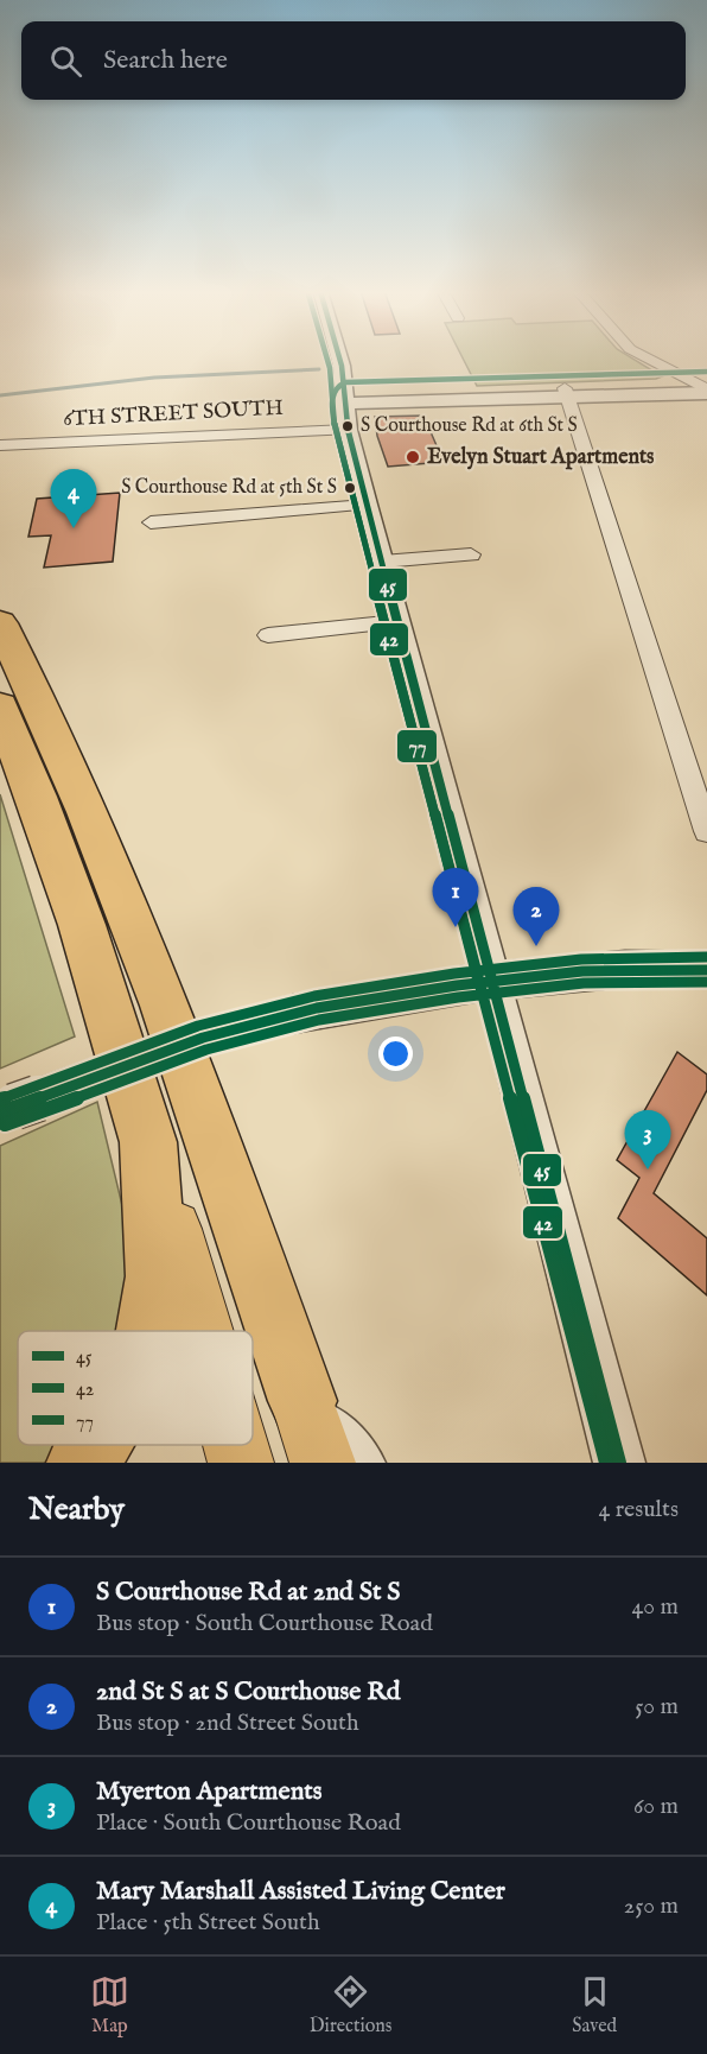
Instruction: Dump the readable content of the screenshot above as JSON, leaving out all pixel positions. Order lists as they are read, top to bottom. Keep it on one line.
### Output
{"streets":{"street":["6TH STREET SOUTH"]},"places":["S Courthouse Rd at 6th St S","Evelyn Stuart Apartments","S Courthouse Rd at 5th St S"],"lines":["transit line 45","transit line 42","transit line 77"],"legend":["45","42","77"],"page":{"search":"Search here","pins":["4","1","2","3"],"heading":["Nearby","4 results"],"list":[{"mark":"1","name":"S Courthouse Rd at 2nd St S","note":"Bus stop · South Courthouse Road","value":"40 m"},{"mark":"2","name":"2nd St S at S Courthouse Rd","note":"Bus stop · 2nd Street South","value":"50 m"},{"mark":"3","name":"Myerton Apartments","note":"Place · South Courthouse Road","value":"60 m"},{"mark":"4","name":"Mary Marshall Assisted Living Center","note":"Place · 5th Street South","value":"250 m"}],"nav":["Map","Directions","Saved"]}}
